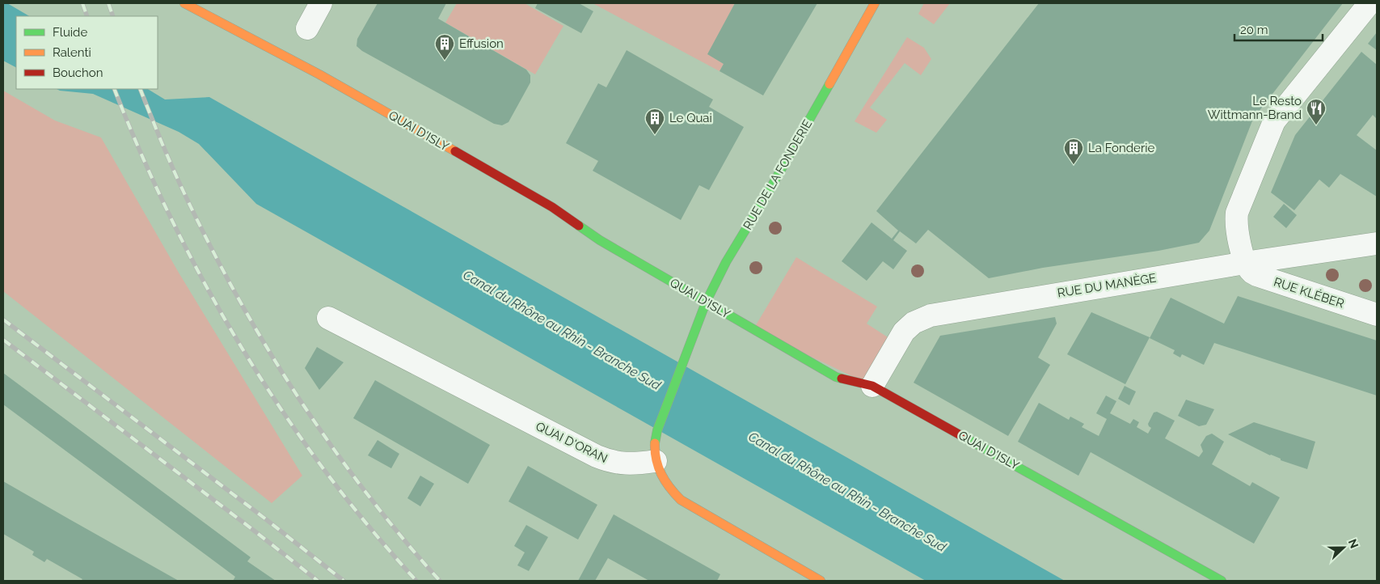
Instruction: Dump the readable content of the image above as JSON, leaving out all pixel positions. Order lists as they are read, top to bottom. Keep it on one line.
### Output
{"streets":{"street":["QUAI D'ISLY","RUE DE LA FONDERIE","RUE DU MANÈGE","RUE KLÉBER","QUAI D'ORAN"]},"crossings":[["QUAI D'ISLY","RUE DE LA FONDERIE"],["QUAI D'ISLY","RUE DU MANÈGE"],["RUE DE LA FONDERIE","QUAI D'ORAN"],["RUE DU MANÈGE","RUE KLÉBER"]],"water":["Canal du Rhône au Rhin - Branche Sud"],"places":{"building":["Effusion","Le Quai","La Fonderie"],"restaurant":["Le Resto Wittmann-Brand"]},"legend":["Fluide","Ralenti","Bouchon"],"scale_bar":"20 m","north":"right"}
